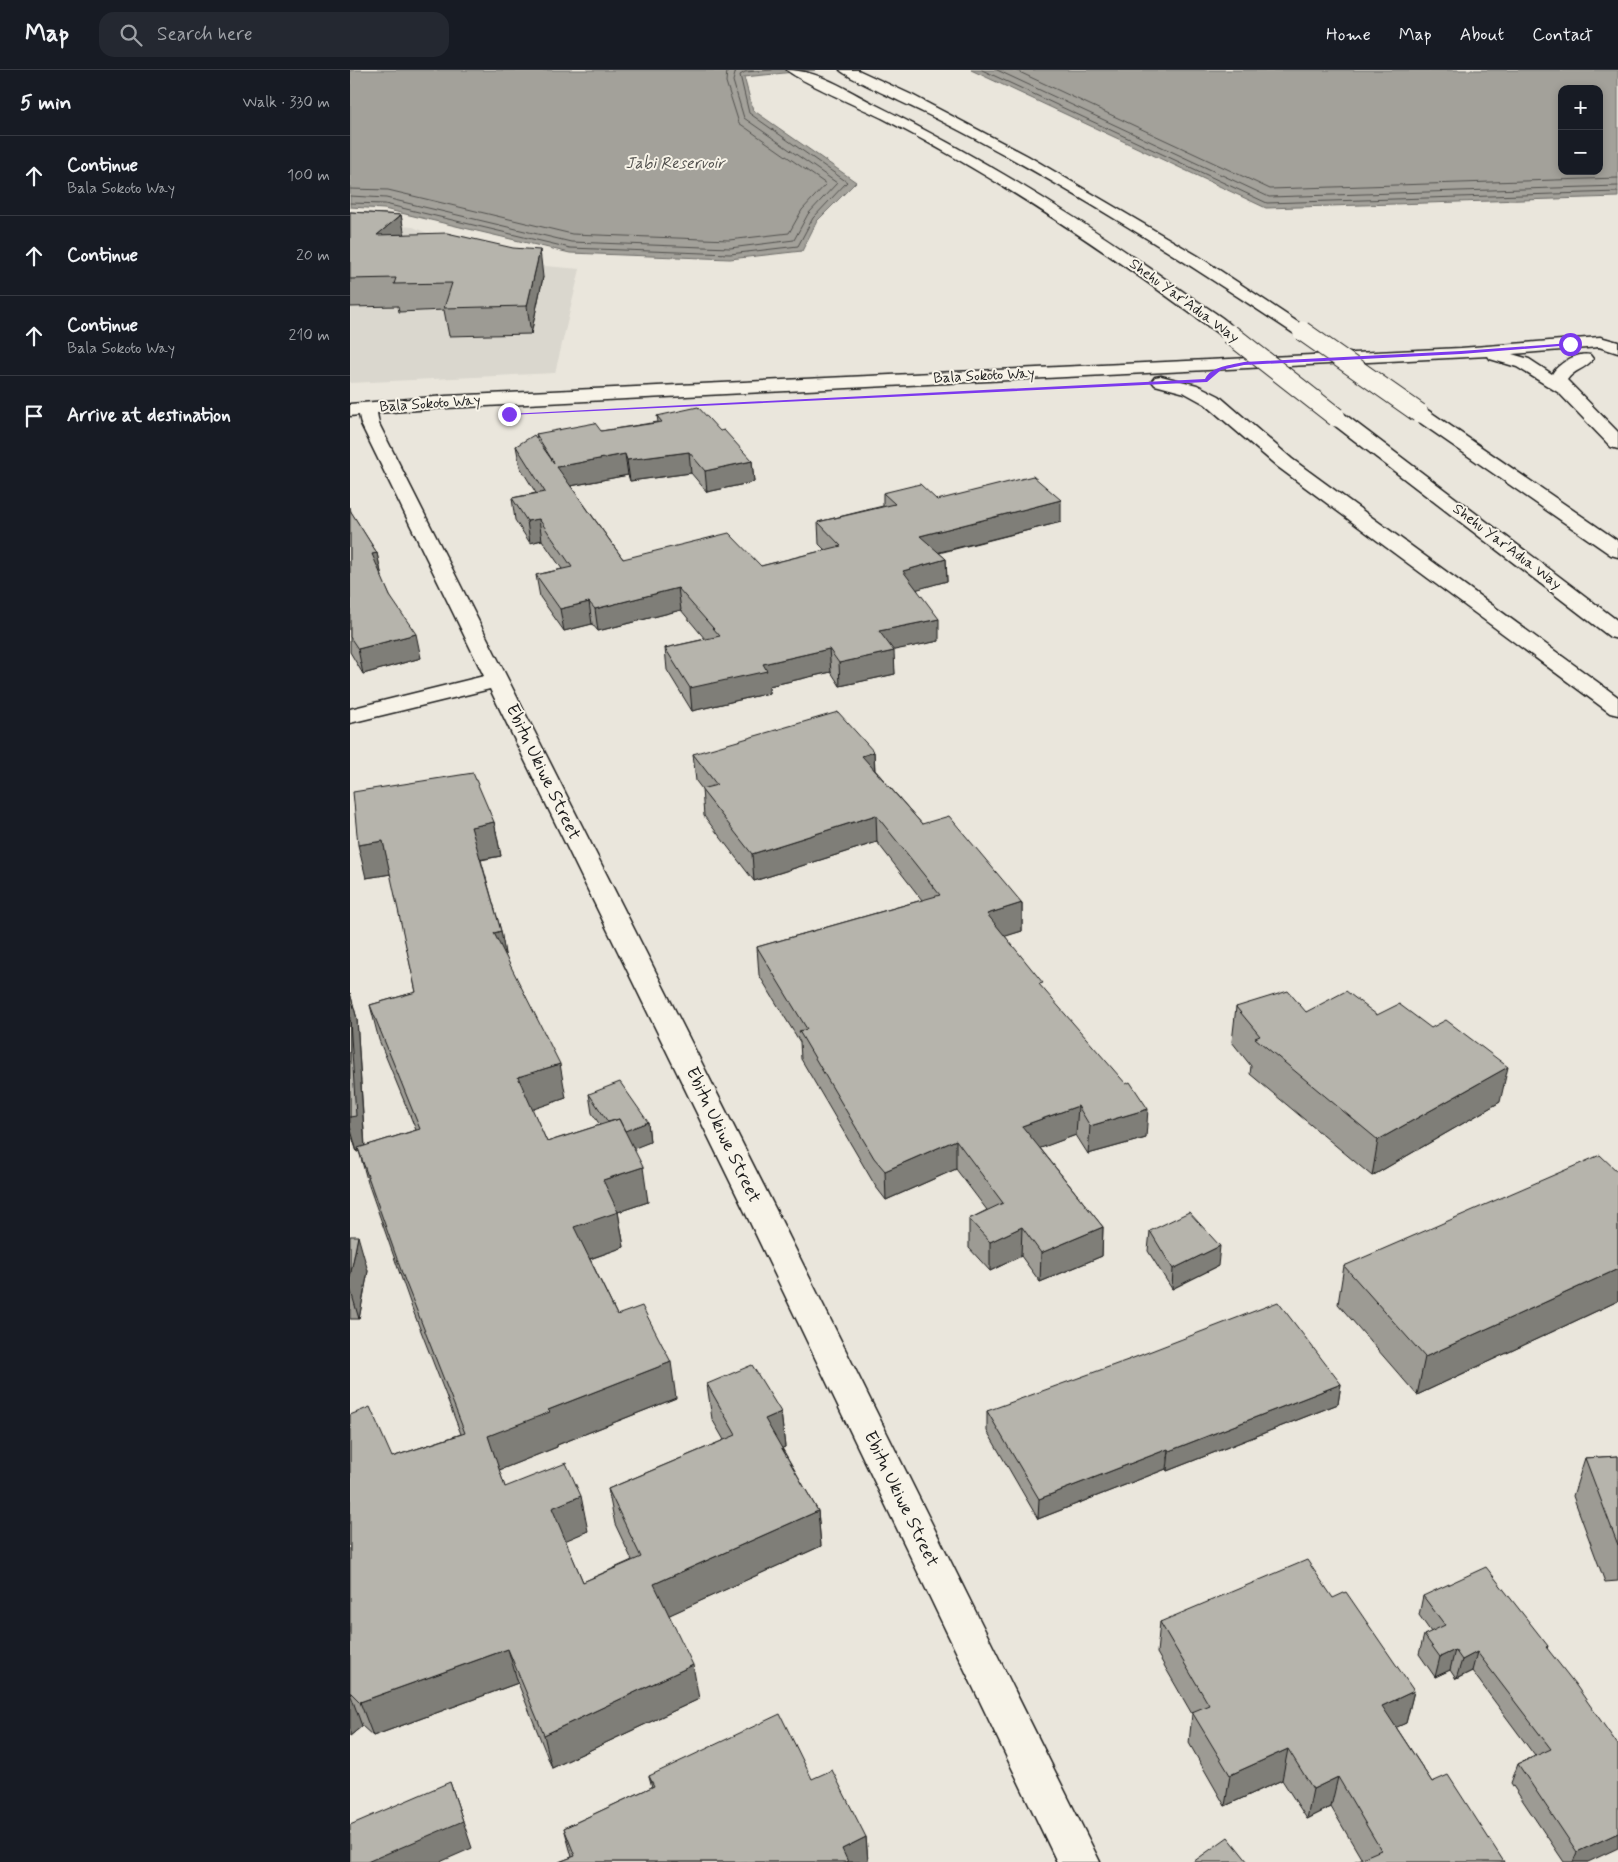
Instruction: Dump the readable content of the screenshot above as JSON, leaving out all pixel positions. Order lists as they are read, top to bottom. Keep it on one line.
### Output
{"streets":{"main road":["Shehu Yar'Adua Way","Bala Sokoto Way","Ebitu Ukiwe Street"]},"crossings":[["Bala Sokoto Way","Ebitu Ukiwe Street"]],"water":["Jabi Reservoir"],"page":{"header":"Map","search":"Search here","nav":["Home","Map","About","Contact"],"heading":["5 min","Walk · 330 m"],"map_buttons":["+","−"],"list":[["Continue","Bala Sokoto Way","100 m"],["Continue","20 m"],["Continue","Bala Sokoto Way","210 m"],"Arrive at destination"]}}
